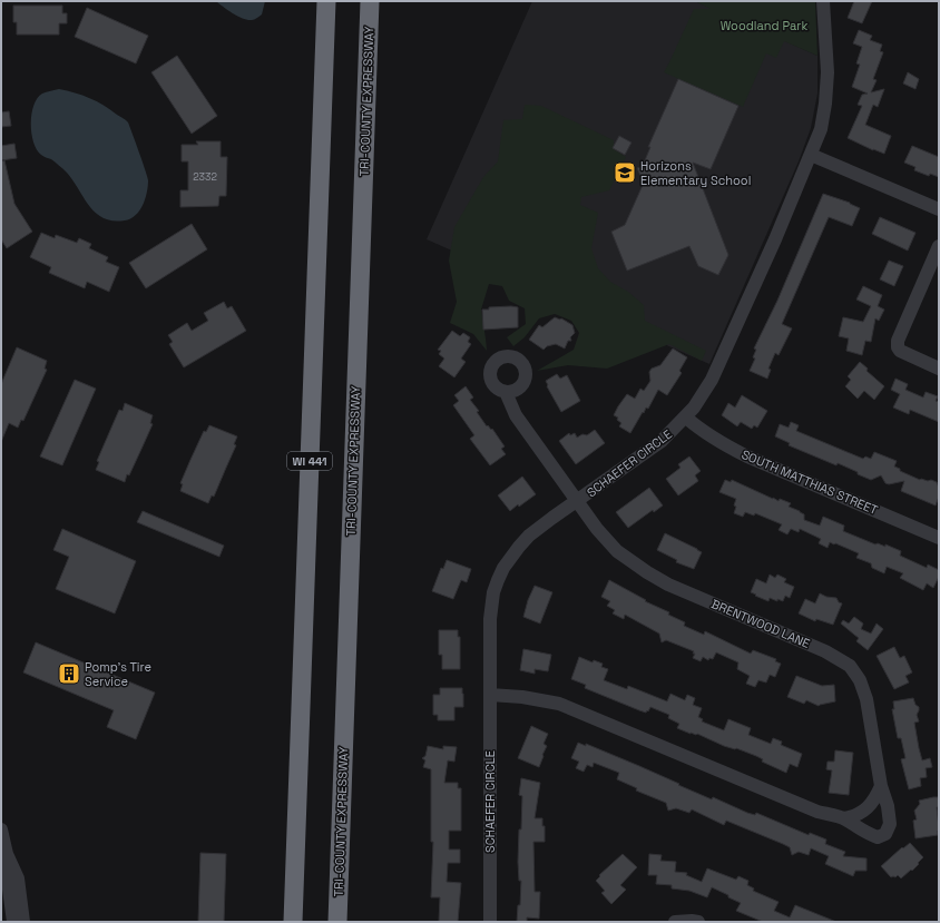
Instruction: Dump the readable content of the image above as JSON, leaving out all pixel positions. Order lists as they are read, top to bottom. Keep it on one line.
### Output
{"streets":{"highway":["TRI-COUNTY EXPRESSWAY","WI 441"],"street":["SCHAEFER CIRCLE","SOUTH MATTHIAS STREET","BRENTWOOD LANE"]},"crossings":[["SCHAEFER CIRCLE","SOUTH MATTHIAS STREET"],["SCHAEFER CIRCLE","BRENTWOOD LANE"]],"parks":["Woodland Park"],"places":{"school or university":["Horizons Elementary School"],"building":["Pomp's Tire Service"]},"house_numbers":["2332"]}
